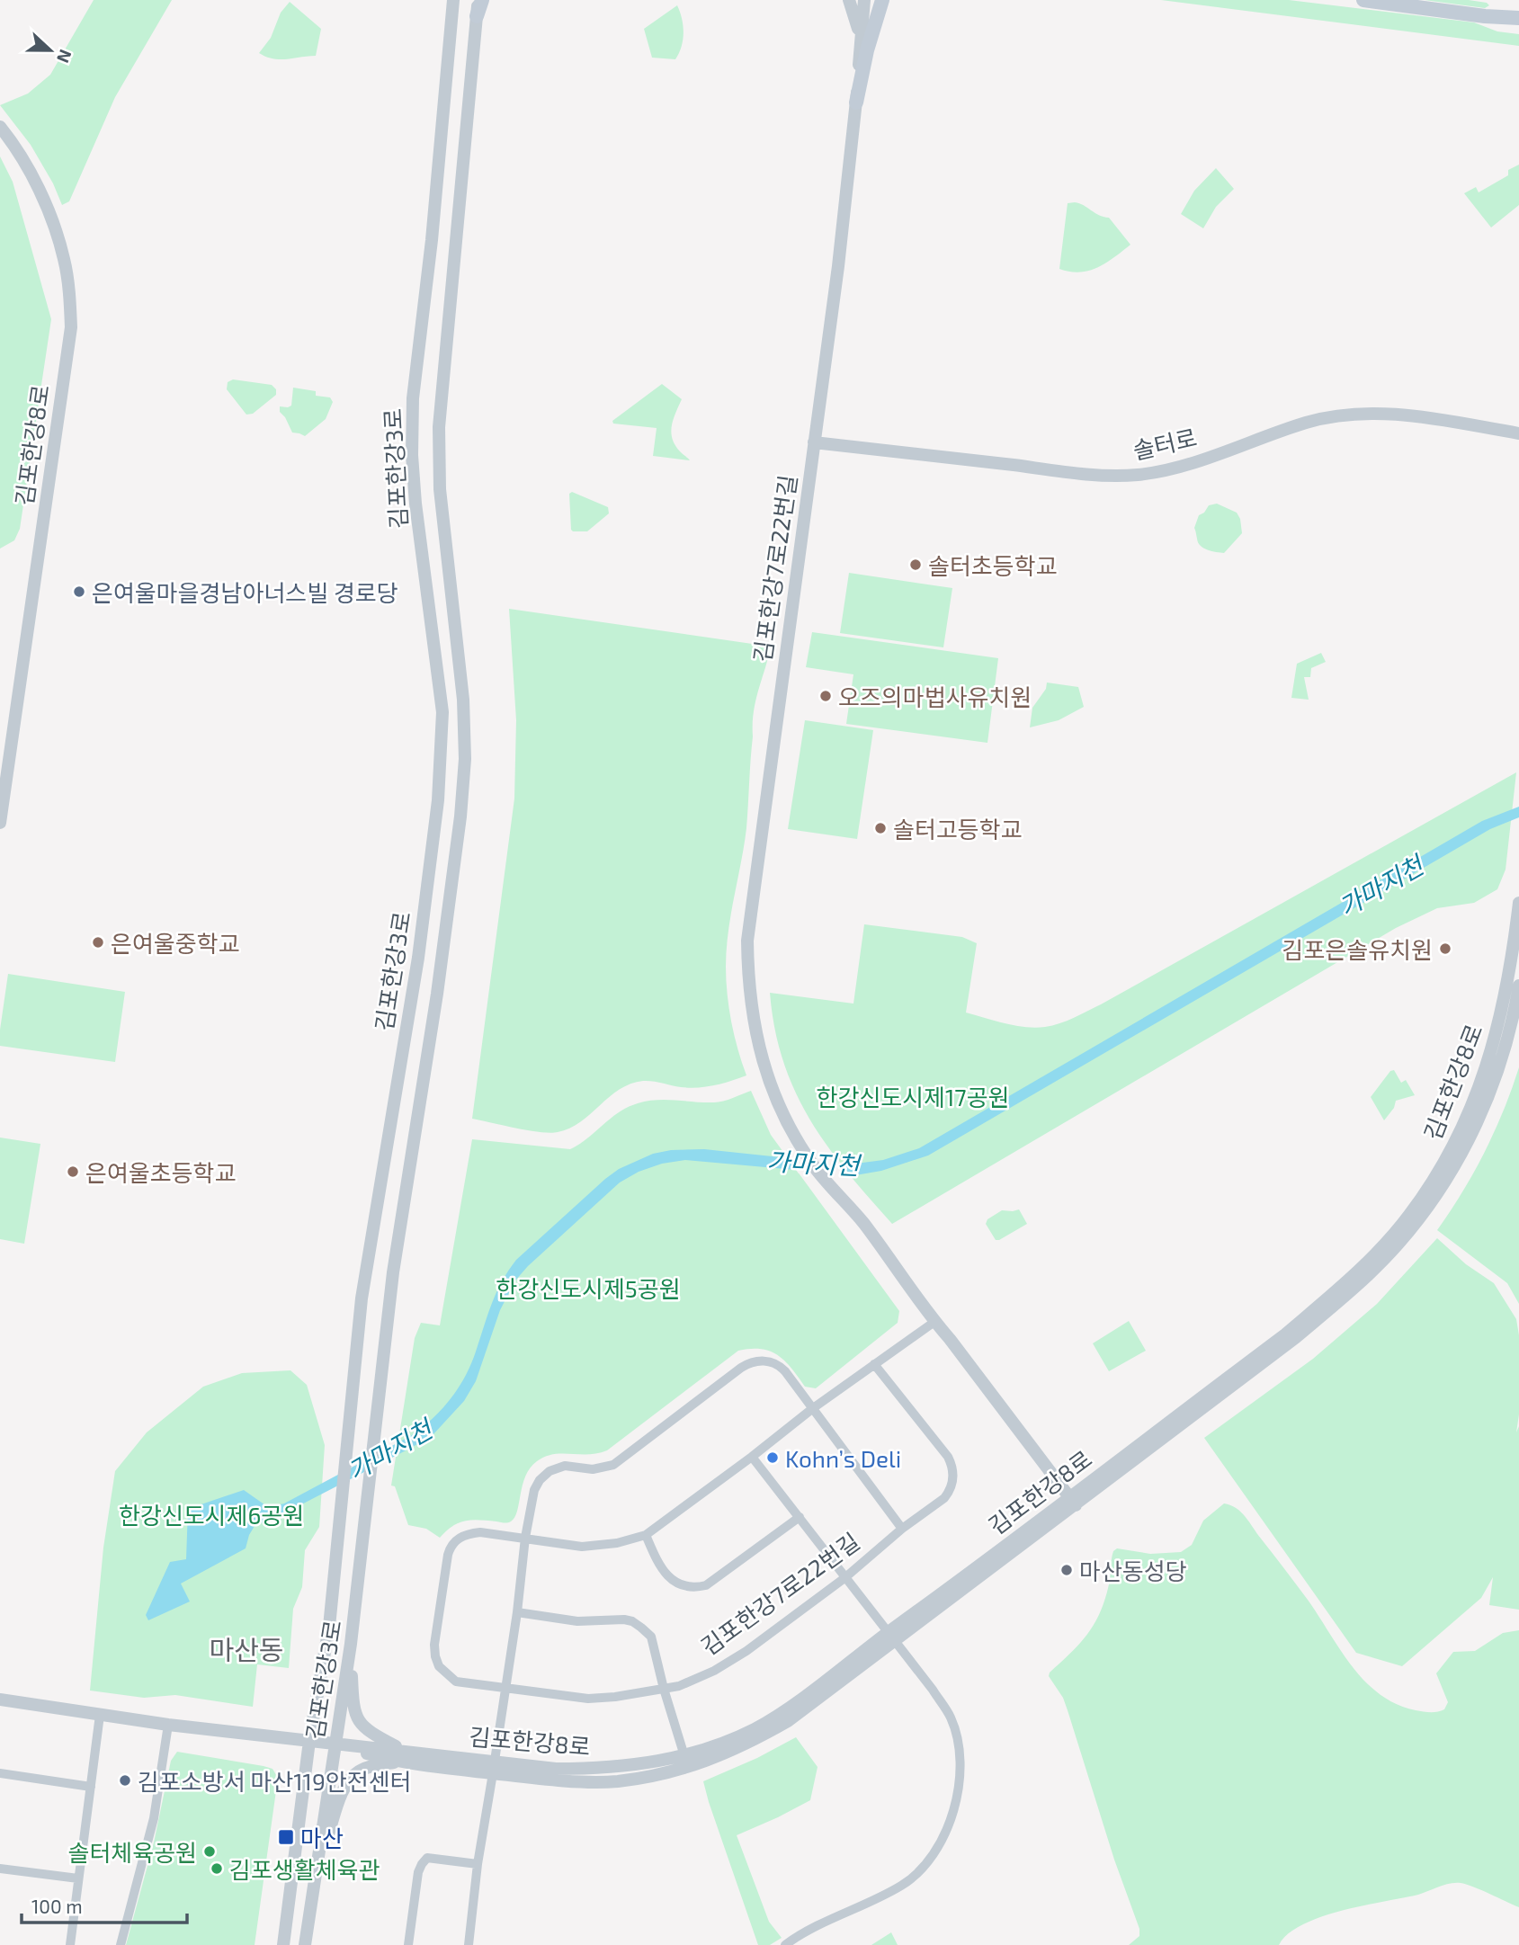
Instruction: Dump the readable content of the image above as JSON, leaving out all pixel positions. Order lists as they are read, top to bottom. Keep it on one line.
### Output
{"streets":{"street":["솔터로","김포한강8로","김포한강3로","김포한강7로22번길"]},"crossings":[["솔터로","김포한강7로22번길"],["김포한강8로","김포한강3로"]],"districts":["마산동"],"water":["가마지천"],"parks":["한강신도시제17공원","한강신도시제5공원","한강신도시제6공원"],"places":{"other":["솔터초등학교","은여울마을경남아너스빌 경로당","오즈의마법사유치원","솔터고등학교","은여울중학교","김포은솔유치원","은여울초등학교","Kohn’s Deli","마산동성당","김포소방서 마산119안전센터","솔터체육공원","김포생활체육관"],"transit":["마산"]},"scale_bar":"100 m","north":"right"}
